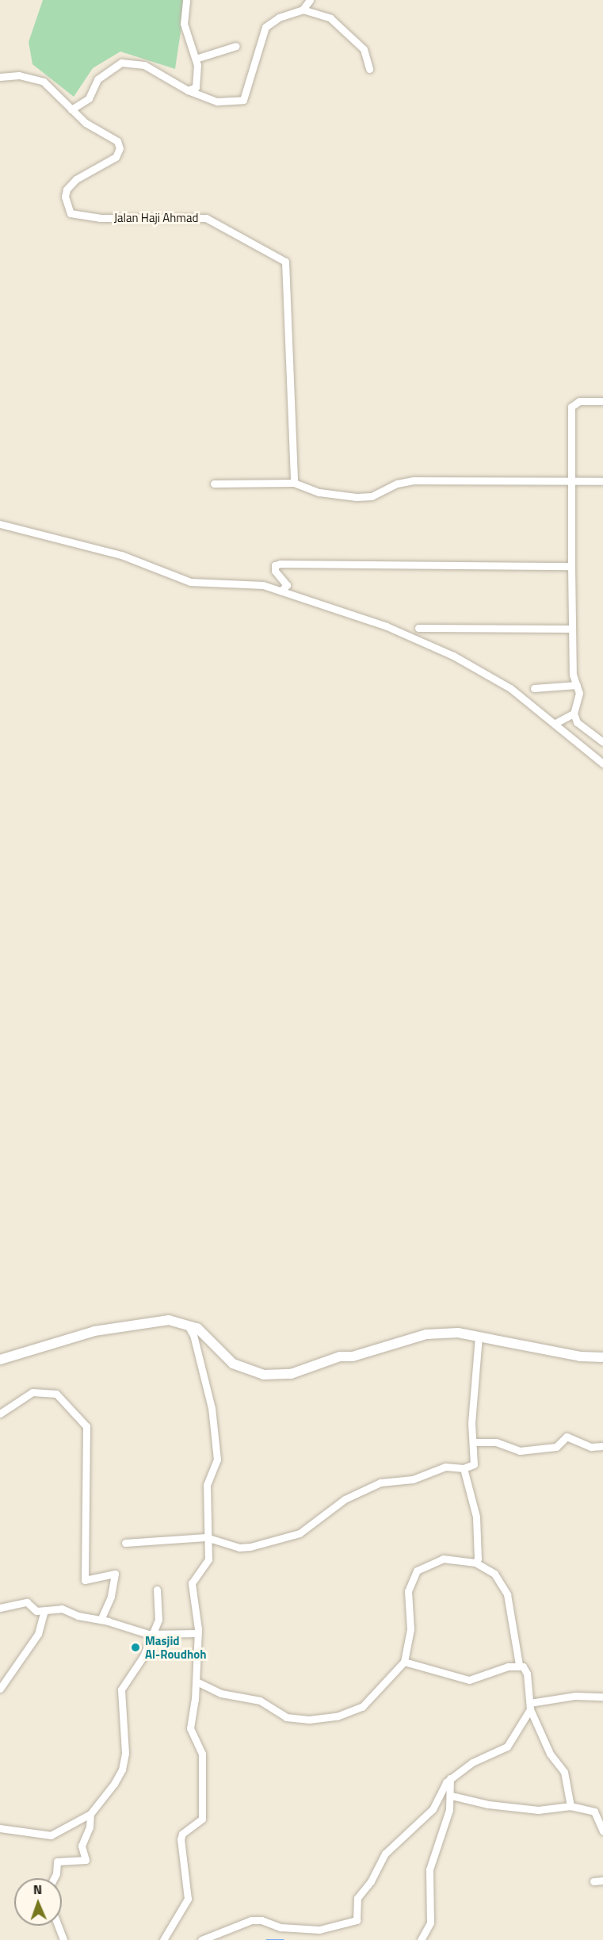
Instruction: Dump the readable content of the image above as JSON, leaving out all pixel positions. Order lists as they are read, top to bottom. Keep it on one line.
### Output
{"streets":{"street":["Jalan Haji Ahmad"]},"places":["Masjid Al-Roudhoh"],"north":"top"}
